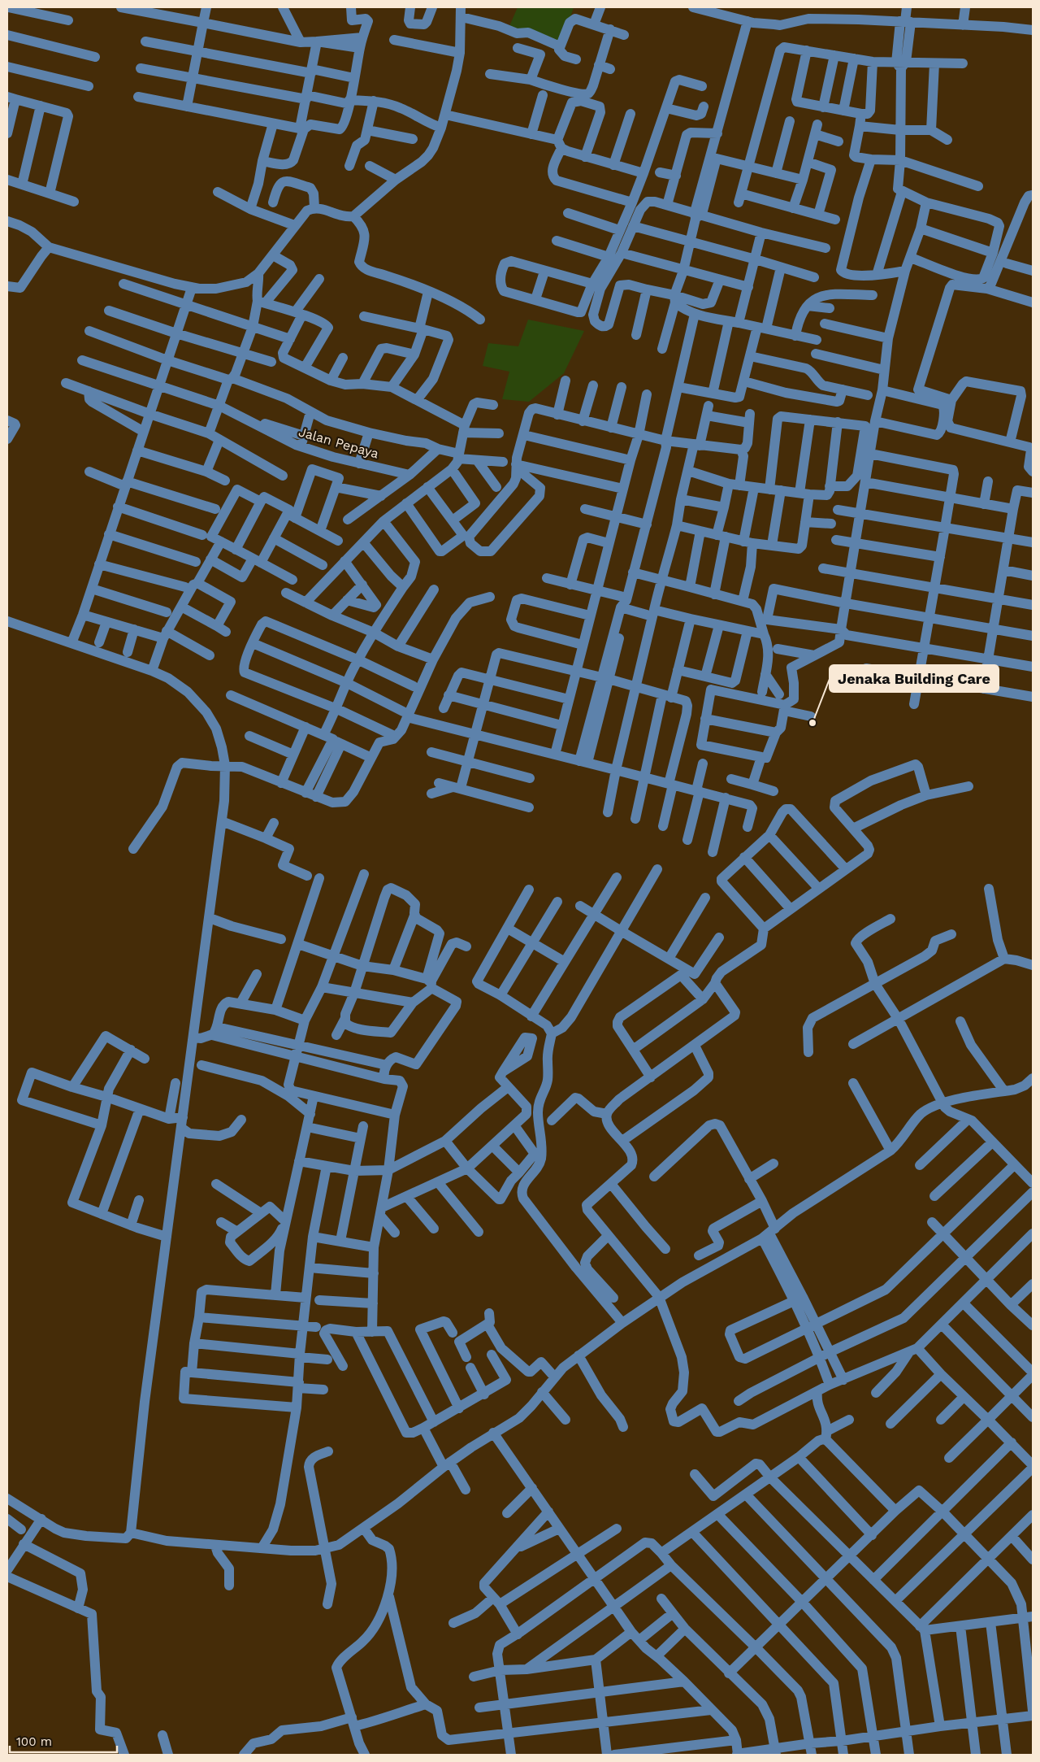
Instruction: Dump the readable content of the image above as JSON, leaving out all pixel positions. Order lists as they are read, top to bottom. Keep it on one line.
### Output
{"streets":{"street":["Jalan Pepaya"]},"places":["Jenaka Building Care"],"scale_bar":"100 m"}
